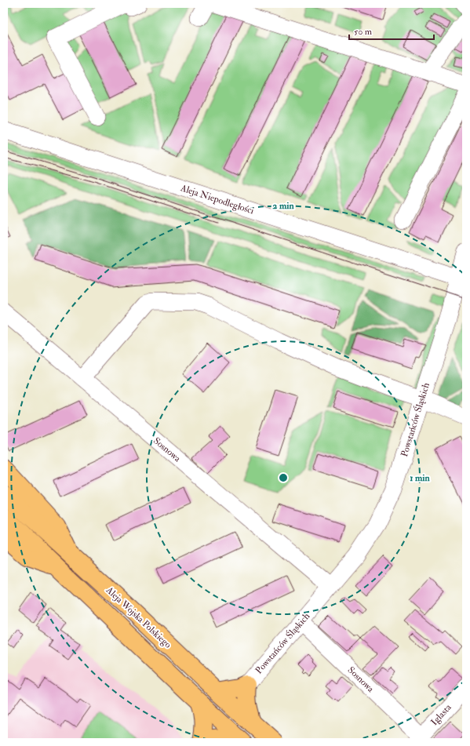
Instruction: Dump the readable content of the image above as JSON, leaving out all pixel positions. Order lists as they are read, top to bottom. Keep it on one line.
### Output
{"streets":{"main road":["Aleja Wojska Polskiego"],"street":["Aleja Niepodległości","Powstańców Śląskich","Sosnowa","Iglasta"]},"crossings":[["Aleja Niepodległości","Powstańców Śląskich"],["Powstańców Śląskich","Sosnowa"],["Sosnowa","Iglasta"]],"scale_bar":"50 m","rings":["2 min","1 min"]}
